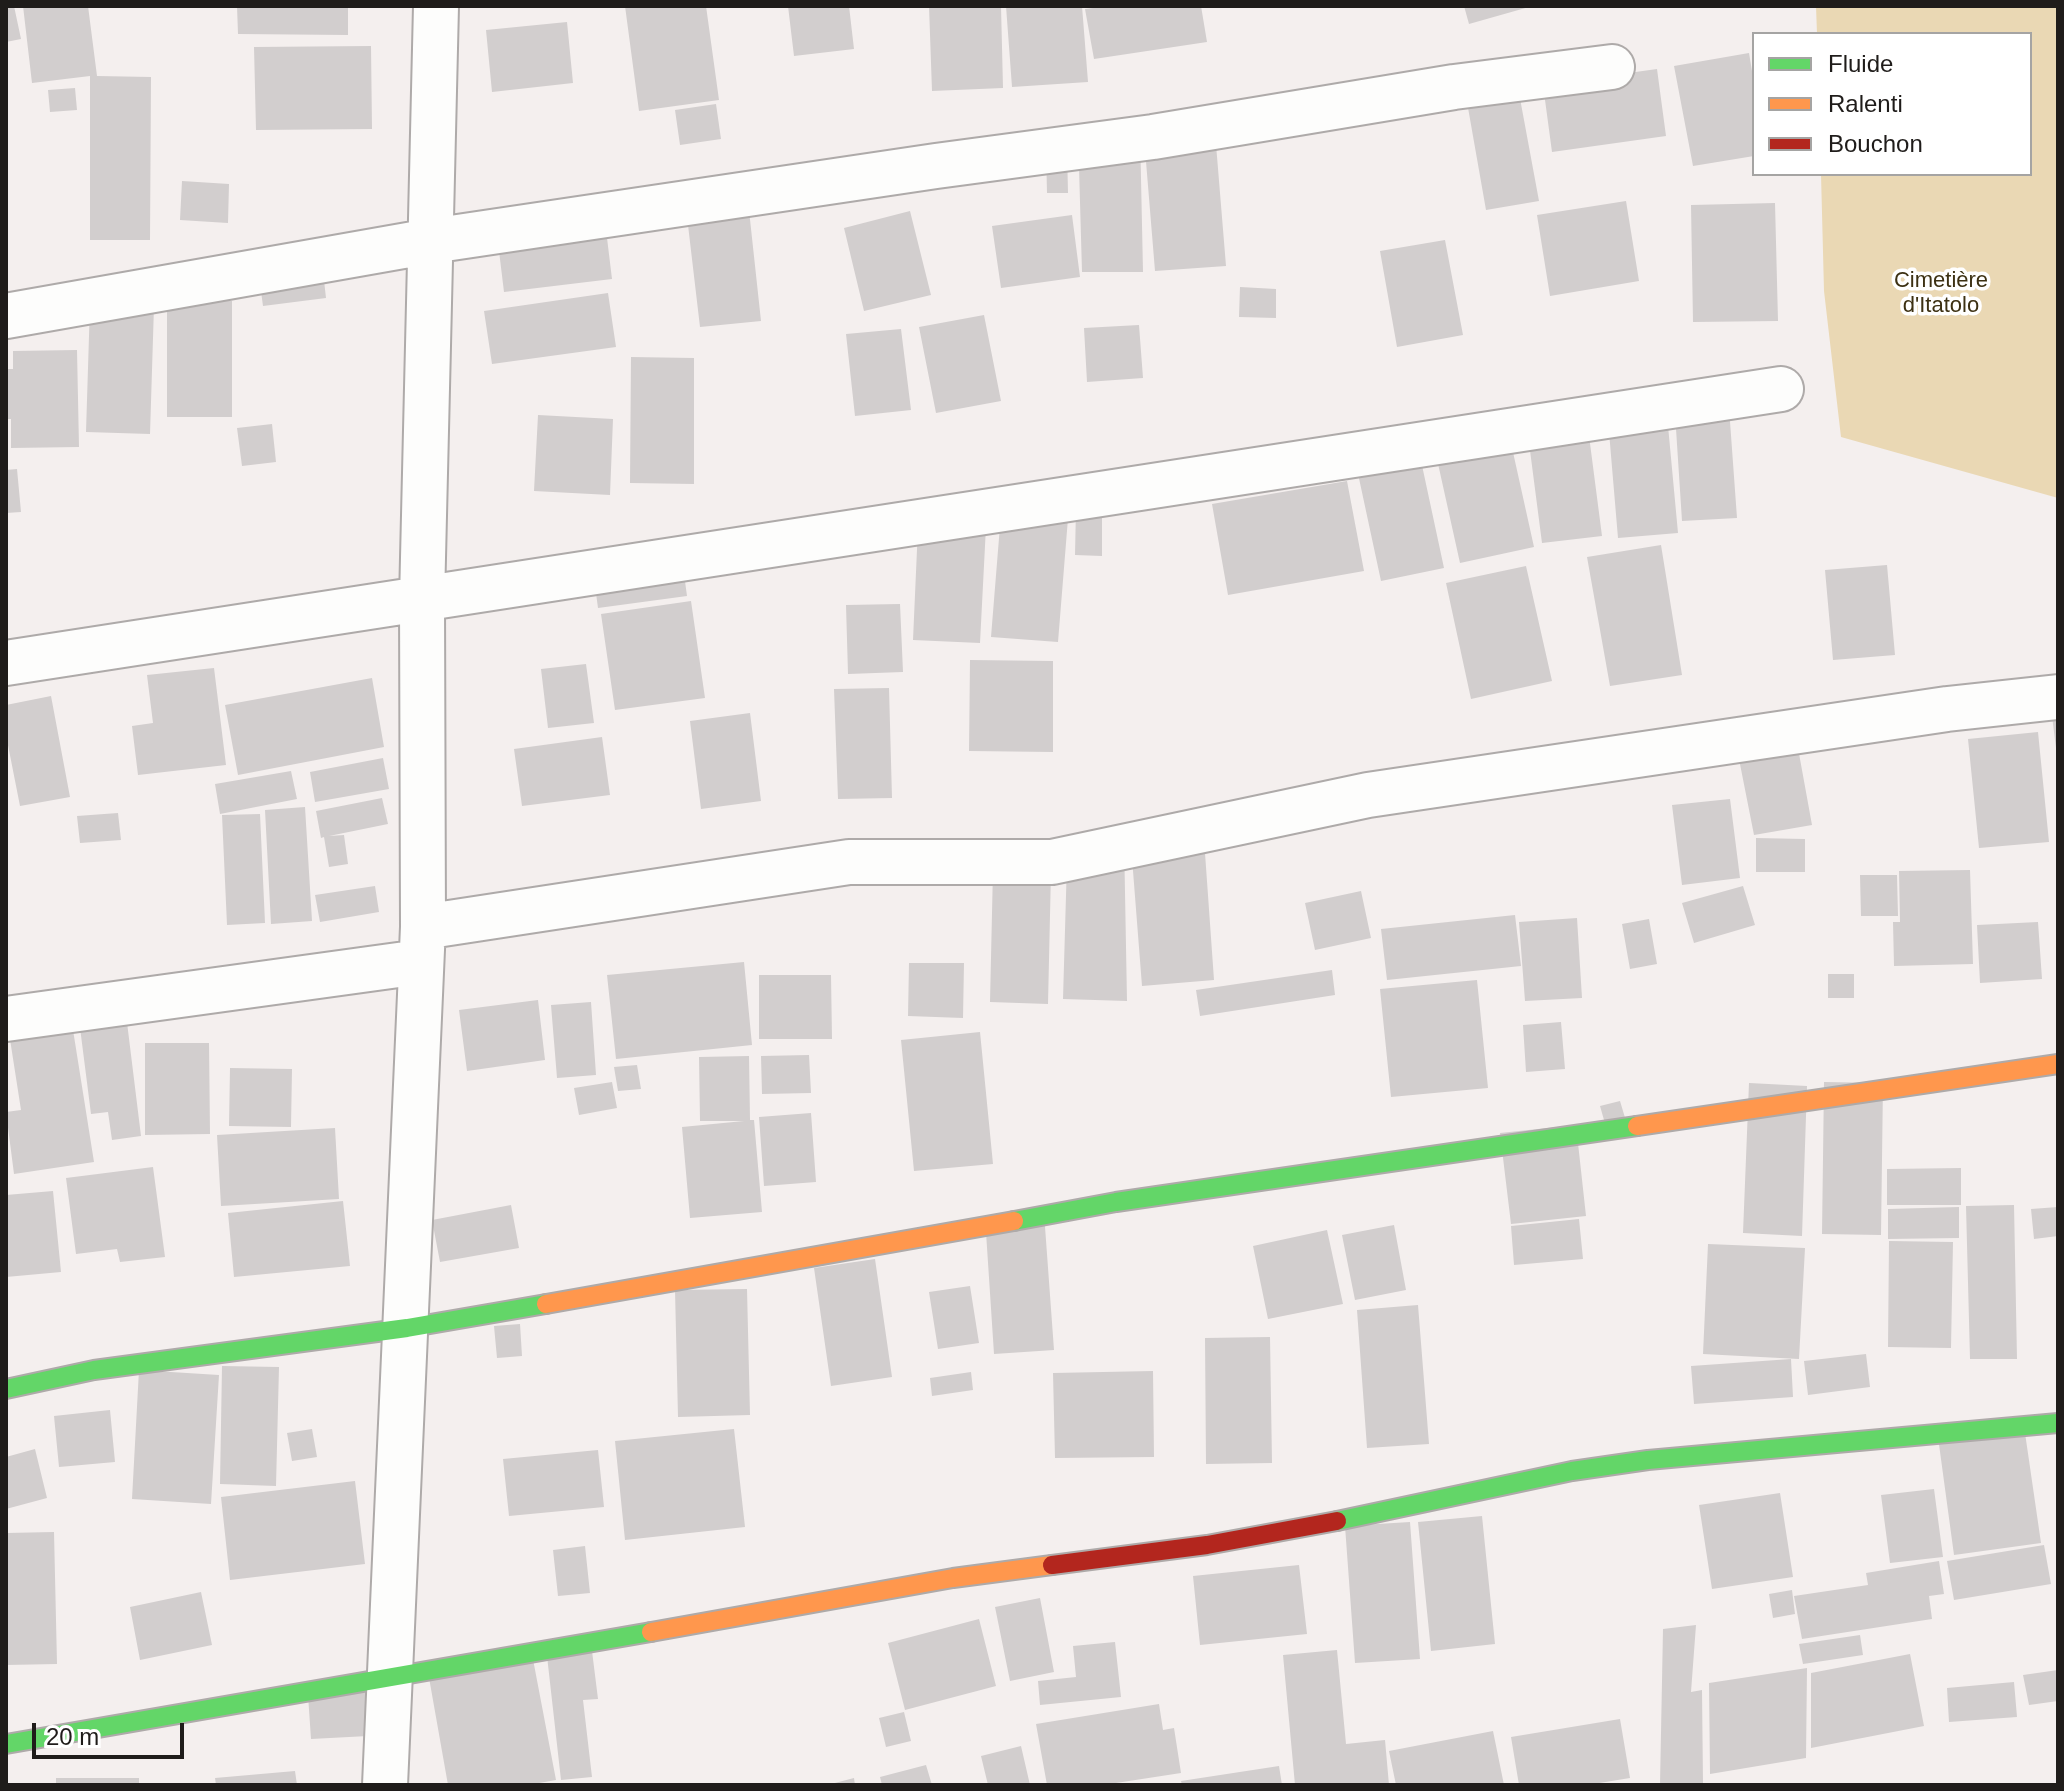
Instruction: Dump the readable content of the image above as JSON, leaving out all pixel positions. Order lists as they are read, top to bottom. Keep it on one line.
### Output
{"parks":["Cimetière d'Itatolo"],"legend":["Fluide","Ralenti","Bouchon"],"scale_bar":"20 m"}
